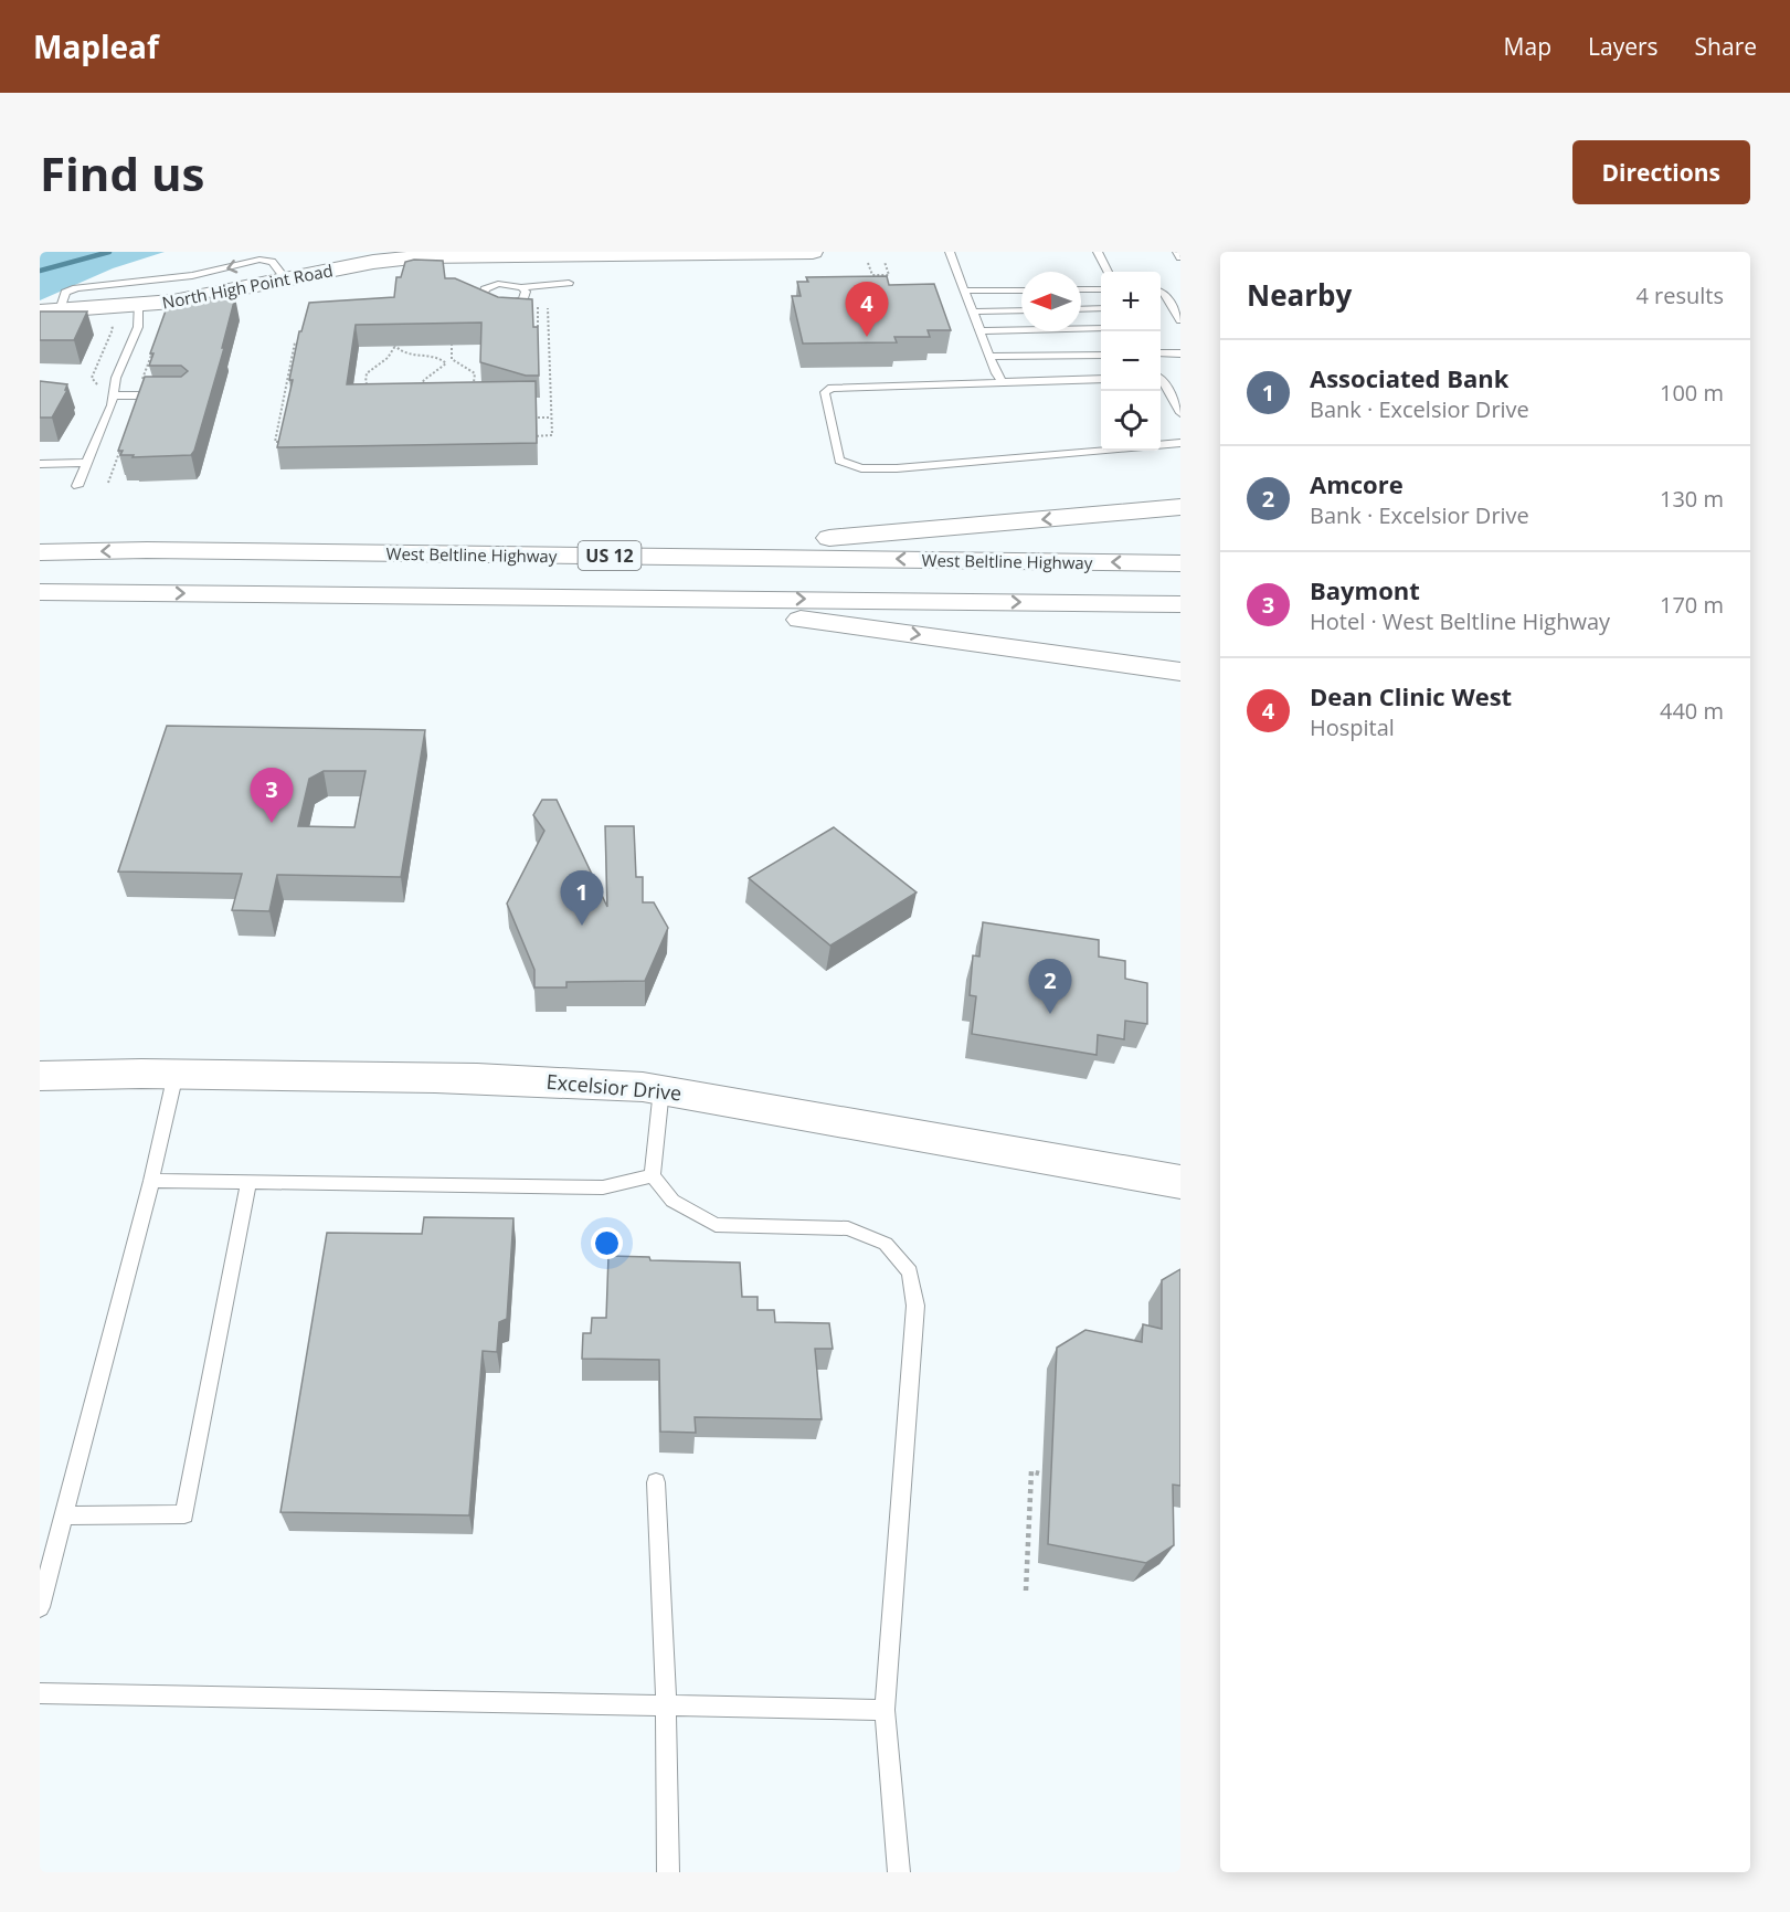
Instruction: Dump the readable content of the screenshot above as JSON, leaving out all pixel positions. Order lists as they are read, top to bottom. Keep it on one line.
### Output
{"streets":{"main road":["North High Point Road","West Beltline Highway","US 12","Excelsior Drive"]},"north":"left","page":{"header":"Mapleaf","nav":["Map","Layers","Share"],"buttons":"Directions","title":"Find us","heading":["Nearby","4 results"],"map_buttons":["+","−"],"pins":["4","3","1","2"],"list":[{"mark":"1","name":"Associated Bank","note":"Bank · Excelsior Drive","value":"100 m"},{"mark":"2","name":"Amcore","note":"Bank · Excelsior Drive","value":"130 m"},{"mark":"3","name":"Baymont","note":"Hotel · West Beltline Highway","value":"170 m"},{"mark":"4","name":"Dean Clinic West","note":"Hospital","value":"440 m"}]}}
